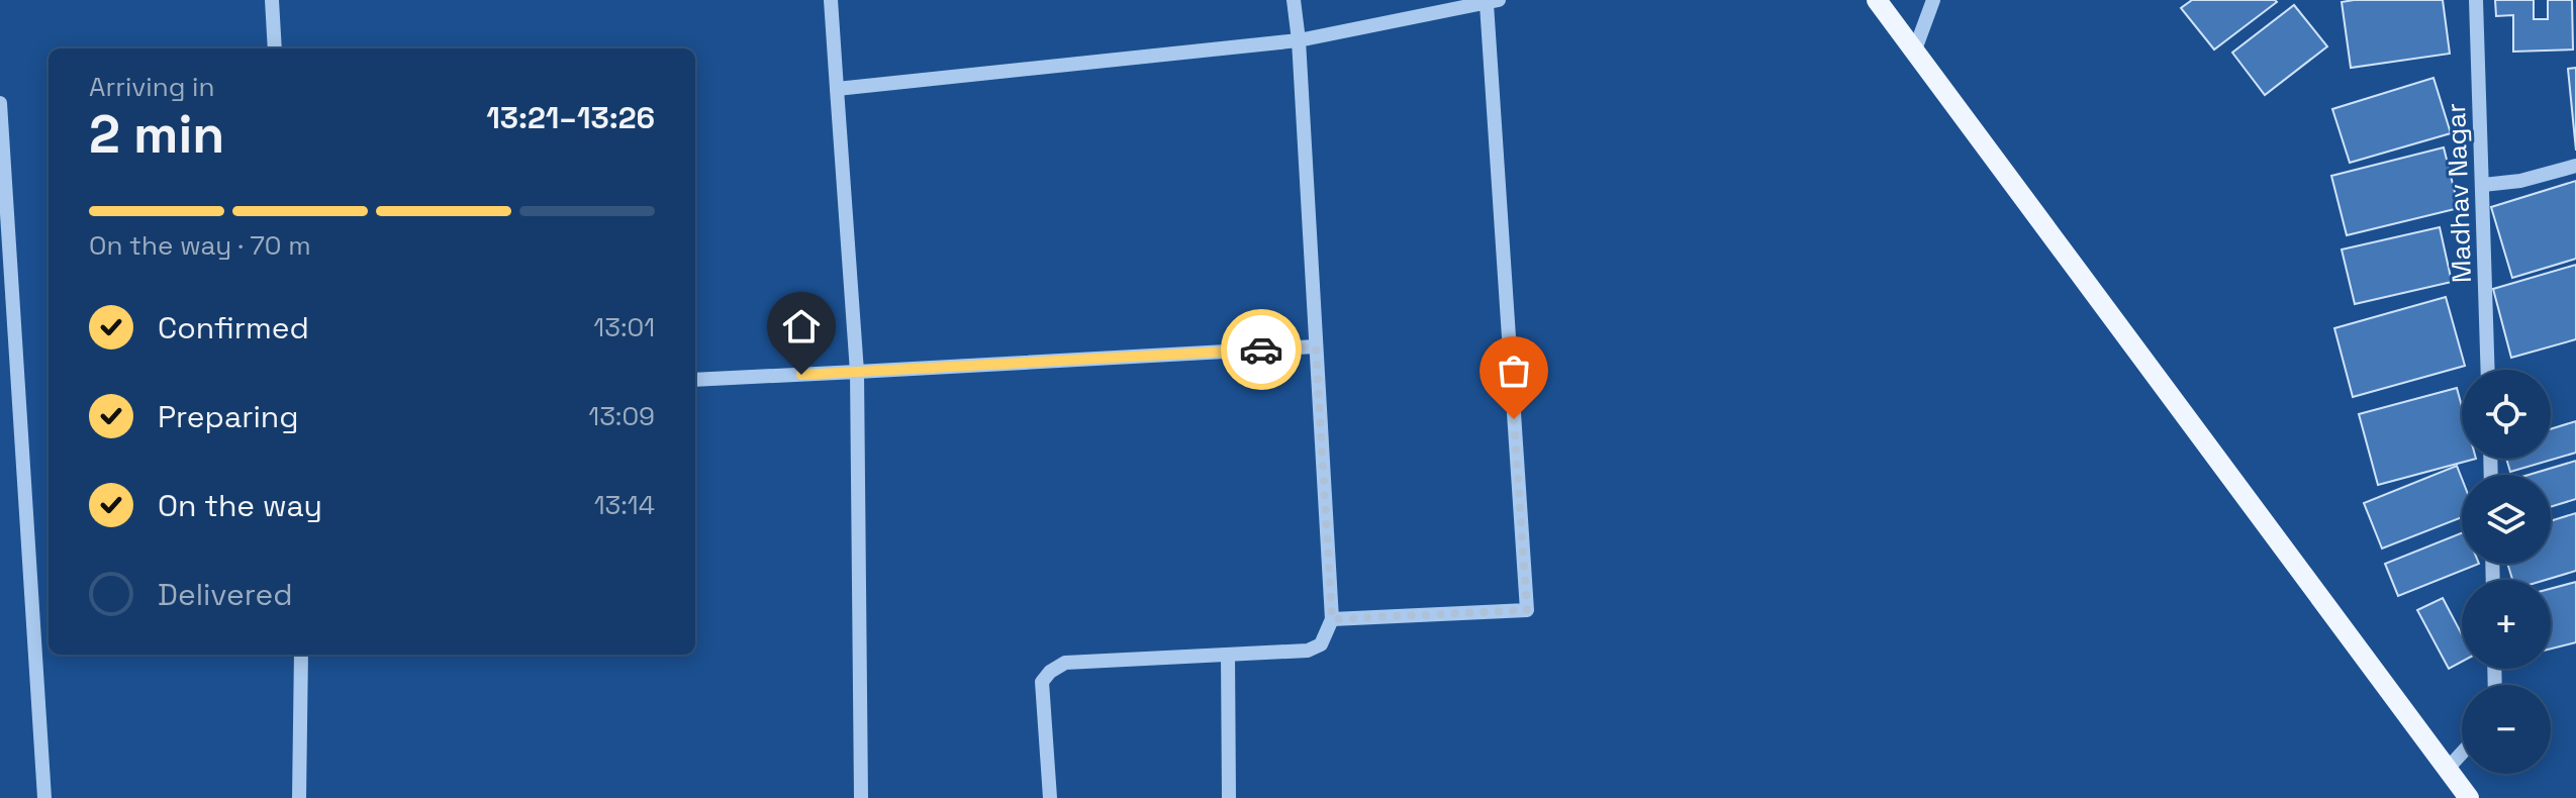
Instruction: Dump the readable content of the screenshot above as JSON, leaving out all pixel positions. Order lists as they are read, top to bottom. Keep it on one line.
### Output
{"streets":{"street":["Madhav Nagar"]},"page":{"heading":["2 min","Arriving in","13:21–13:26"],"bar":"On the way · 70 m","list":[["Confirmed","13:01"],["Preparing","13:09"],["On the way","13:14"],"Delivered"],"map_buttons":["+","−"]}}
